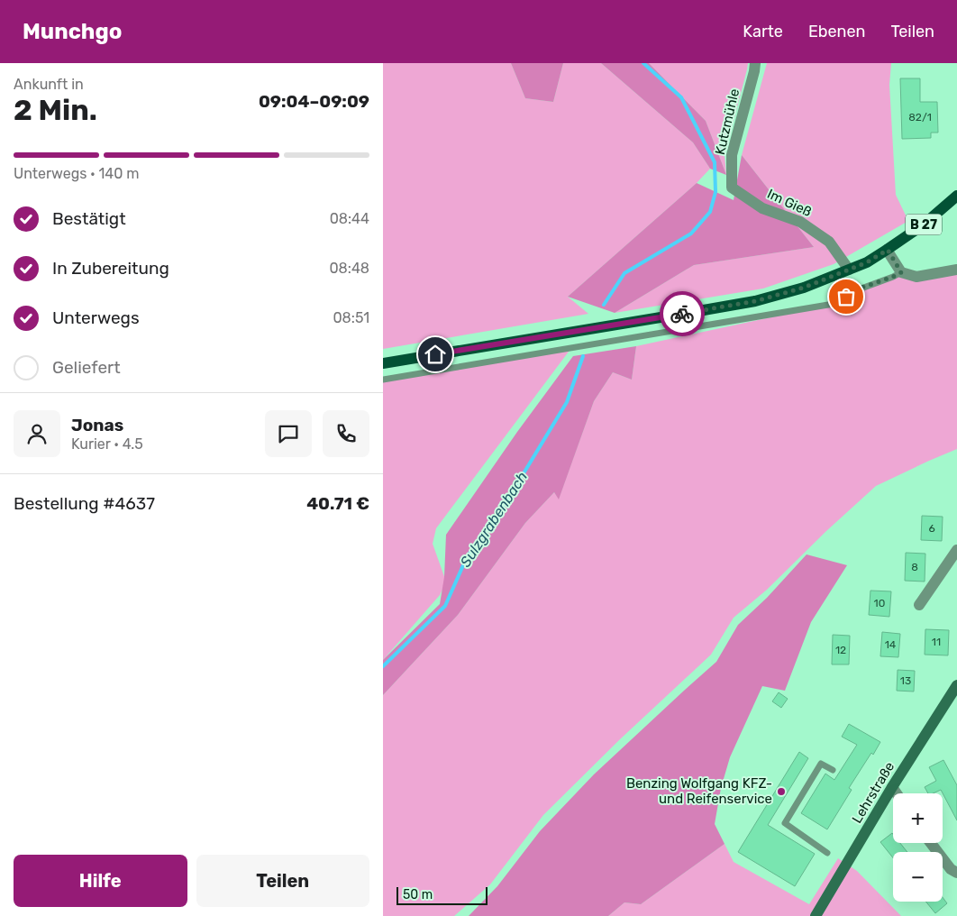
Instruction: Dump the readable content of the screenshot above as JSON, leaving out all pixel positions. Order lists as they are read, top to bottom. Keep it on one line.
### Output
{"streets":{"main road":["B 27"],"street":["Kutzmühle","Im Gieß","Lehrstraße"]},"crossings":[["Kutzmühle","Im Gieß"],["Im Gieß","B 27"]],"water":["Sulzgrabenbach"],"places":["Benzing Wolfgang KFZ- und Reifenservice"],"house_numbers":["82/1","6","8","10","11","14","12","13"],"scale_bar":"50 m","page":{"header":"Munchgo","nav":["Karte","Ebenen","Teilen"],"heading":["2 Min.","Ankunft in","09:04–09:09"],"panel":["Jonas","Kurier · 4.5","Bestellung #4637","40.71 €"],"bar":"Unterwegs · 140 m","list":[["Bestätigt","08:44"],["In Zubereitung","08:48"],["Unterwegs","08:51"],"Geliefert"],"map_buttons":["+","−"],"buttons":["Hilfe","Teilen"],"scale":"50 m"}}
